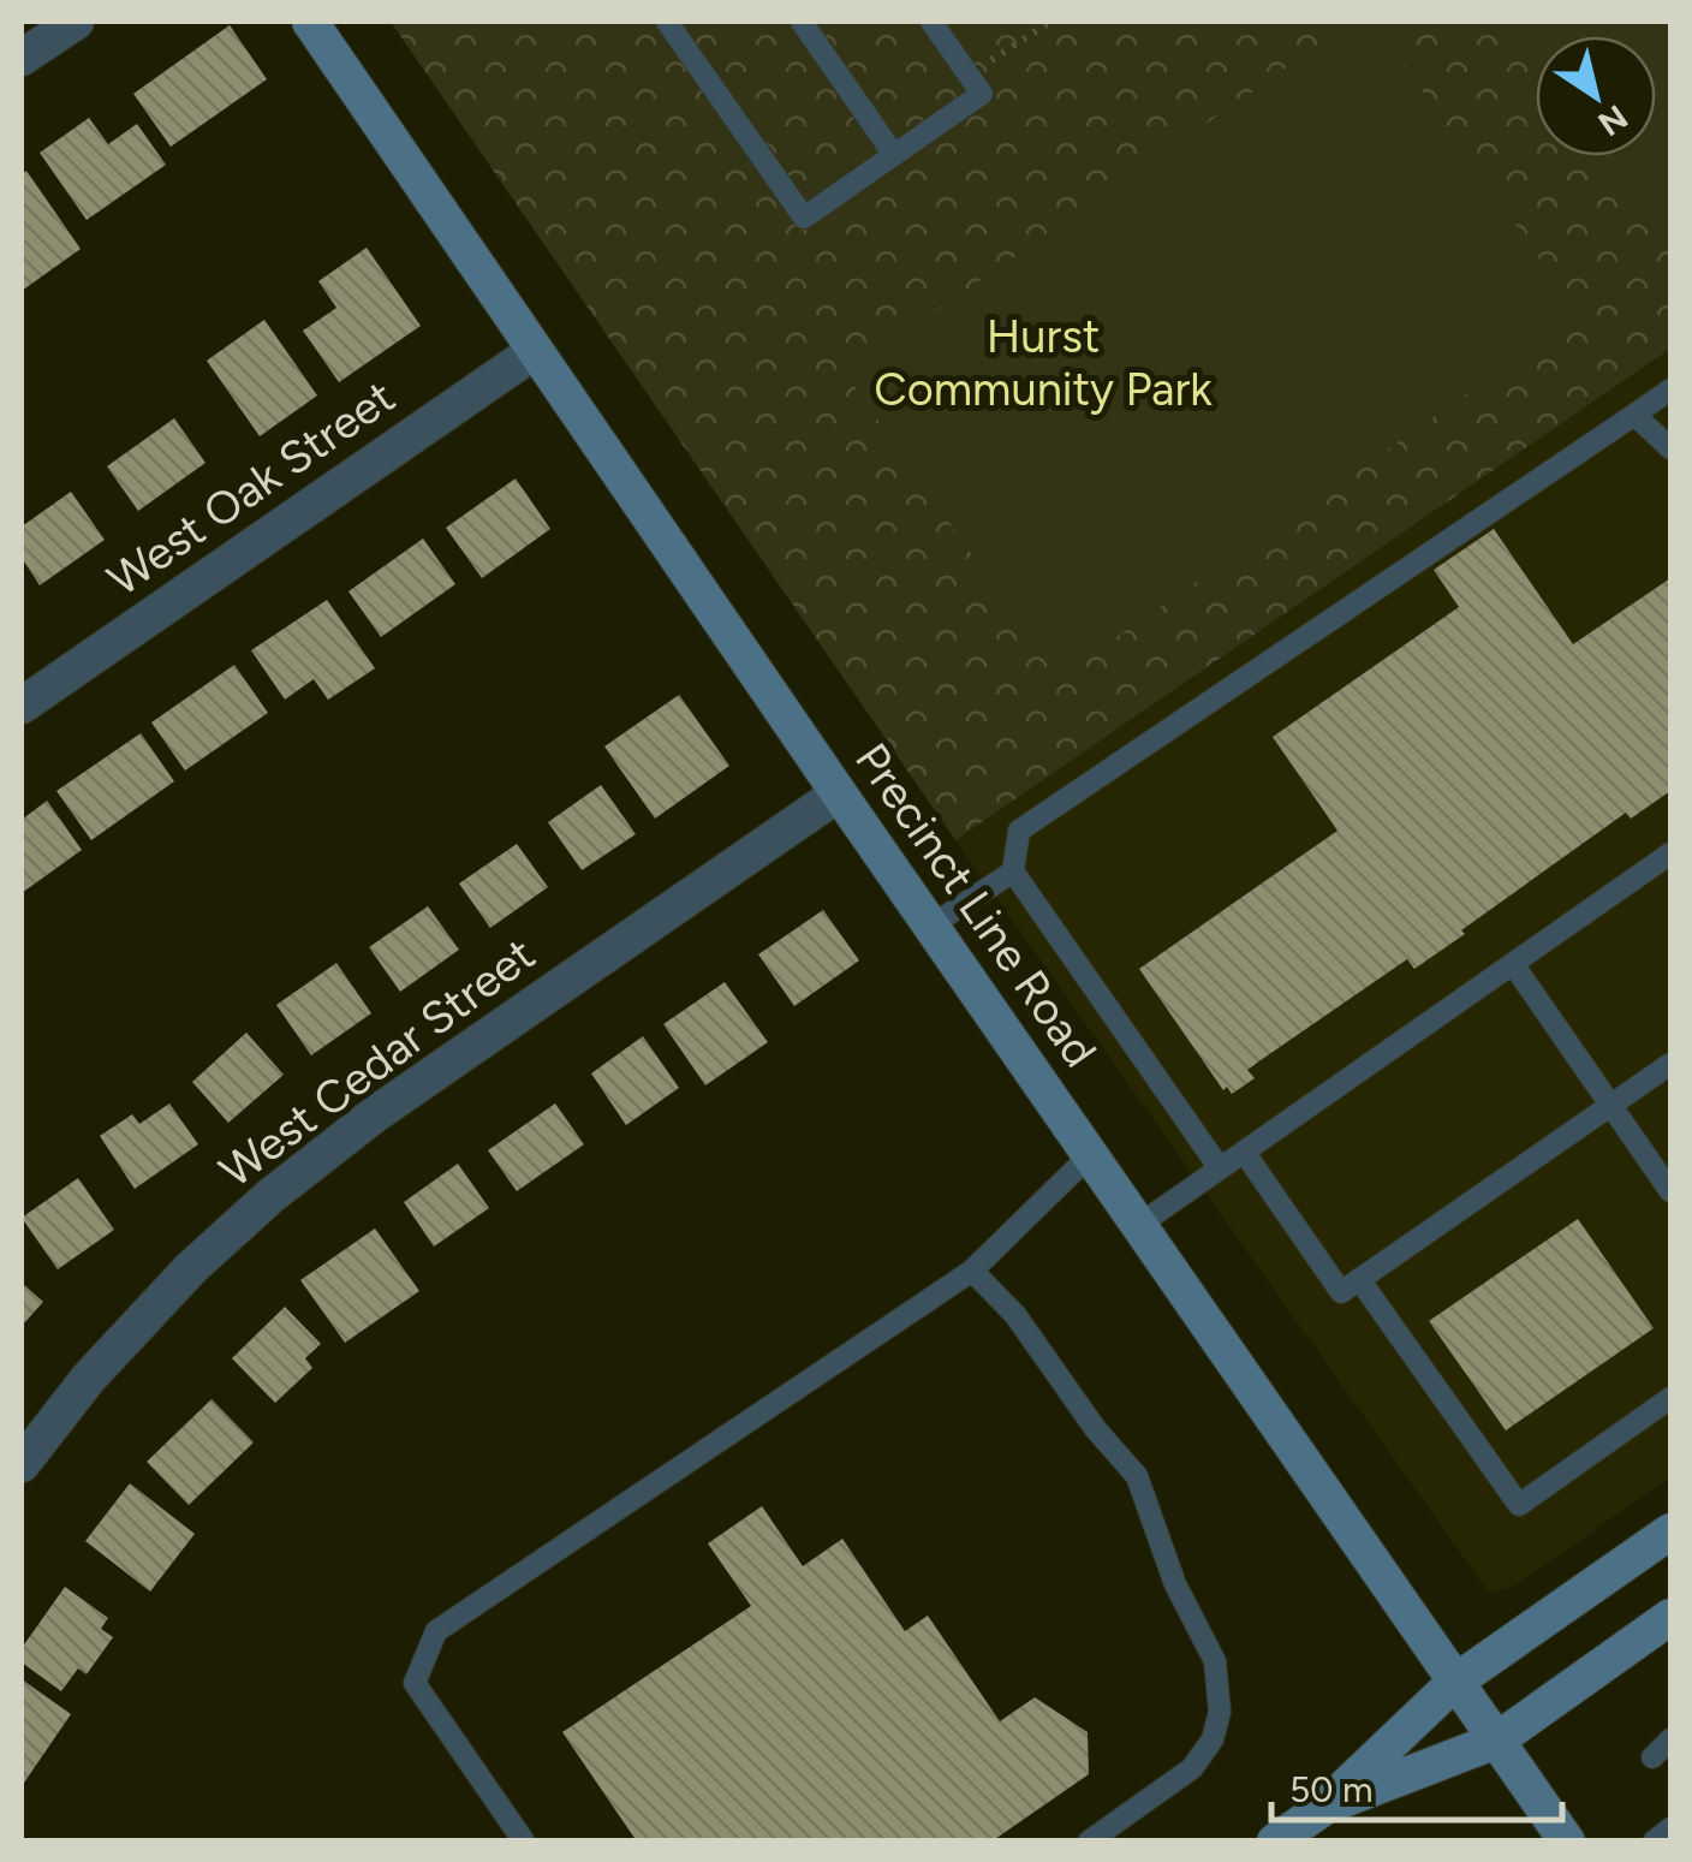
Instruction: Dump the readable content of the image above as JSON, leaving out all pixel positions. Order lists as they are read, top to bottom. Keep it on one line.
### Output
{"streets":{"main road":["Precinct Line Road"],"street":["West Oak Street","West Cedar Street"]},"crossings":[["West Oak Street","Precinct Line Road"],["Precinct Line Road","West Cedar Street"]],"parks":["Hurst Community Park"],"scale_bar":"50 m","north":"bottom right"}
